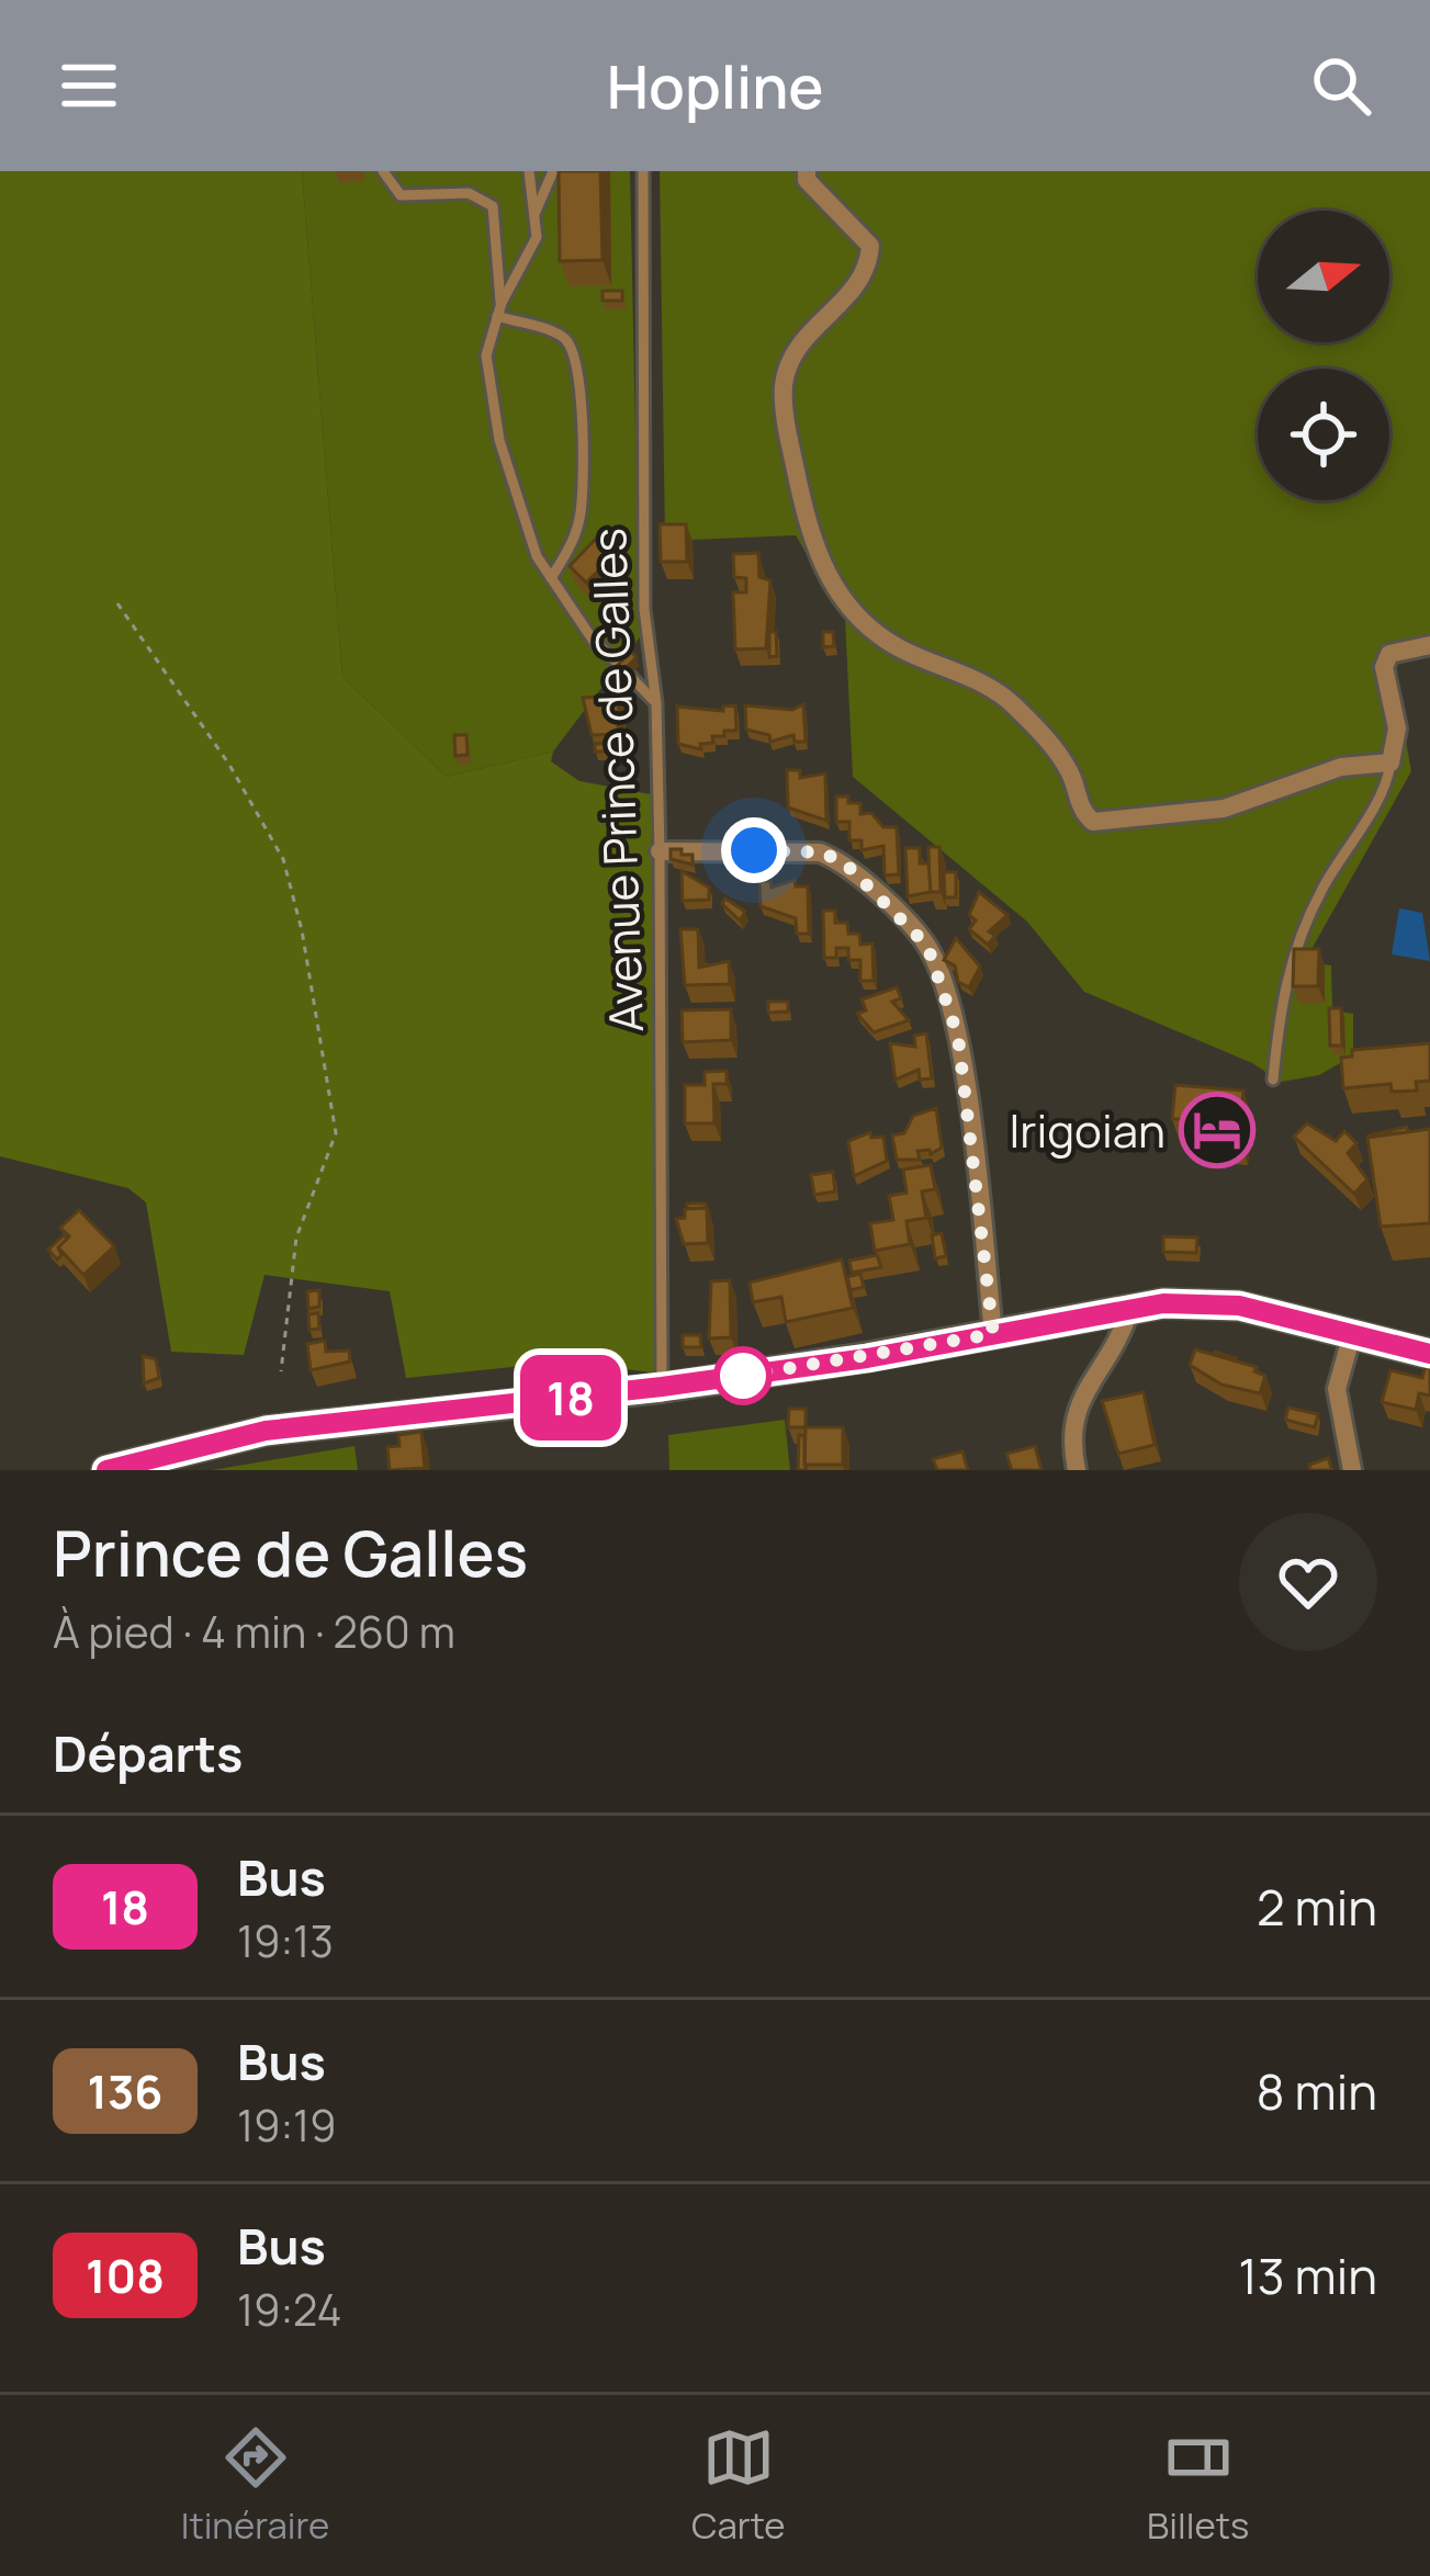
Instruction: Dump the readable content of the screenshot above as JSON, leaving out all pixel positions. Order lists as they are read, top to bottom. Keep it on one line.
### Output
{"streets":{"lane":["Avenue Prince de Galles"]},"places":{"hotel":["Irigoian"]},"lines":["bus line 18"],"north":"right","page":{"header":"Hopline","on_map":"18","heading":[["Prince de Galles","À pied · 4 min · 260 m"],"Départs"],"list":[{"mark":"18","name":"Bus","note":"19:13","value":"2 min"},{"mark":"136","name":"Bus","note":"19:19","value":"8 min"},{"mark":"108","name":"Bus","note":"19:24","value":"13 min"}],"tabs":["Itinéraire","Carte","Billets"]}}
